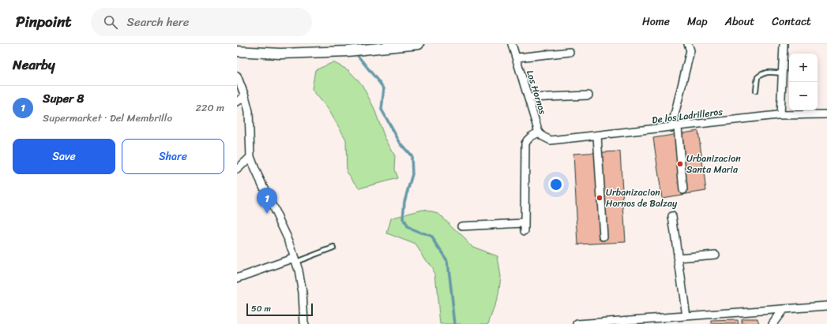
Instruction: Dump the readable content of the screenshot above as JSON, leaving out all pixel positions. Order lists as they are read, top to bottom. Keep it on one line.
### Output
{"streets":{"street":["Los Hornos","De los Ladrilleros"]},"crossings":[["Los Hornos","De los Ladrilleros"]],"places":["Urbanizacion Santa Maria","Urbanizacion Hornos de Balzay"],"scale_bar":"50 m","page":{"header":"Pinpoint","search":"Search here","nav":["Home","Map","About","Contact"],"heading":"Nearby","map_buttons":["+","−"],"list":[{"mark":"1","name":"Super 8","note":"Supermarket · Del Membrillo","value":"220 m"}],"buttons":["Save","Share"],"pins":"1","scale":"50 m"}}
